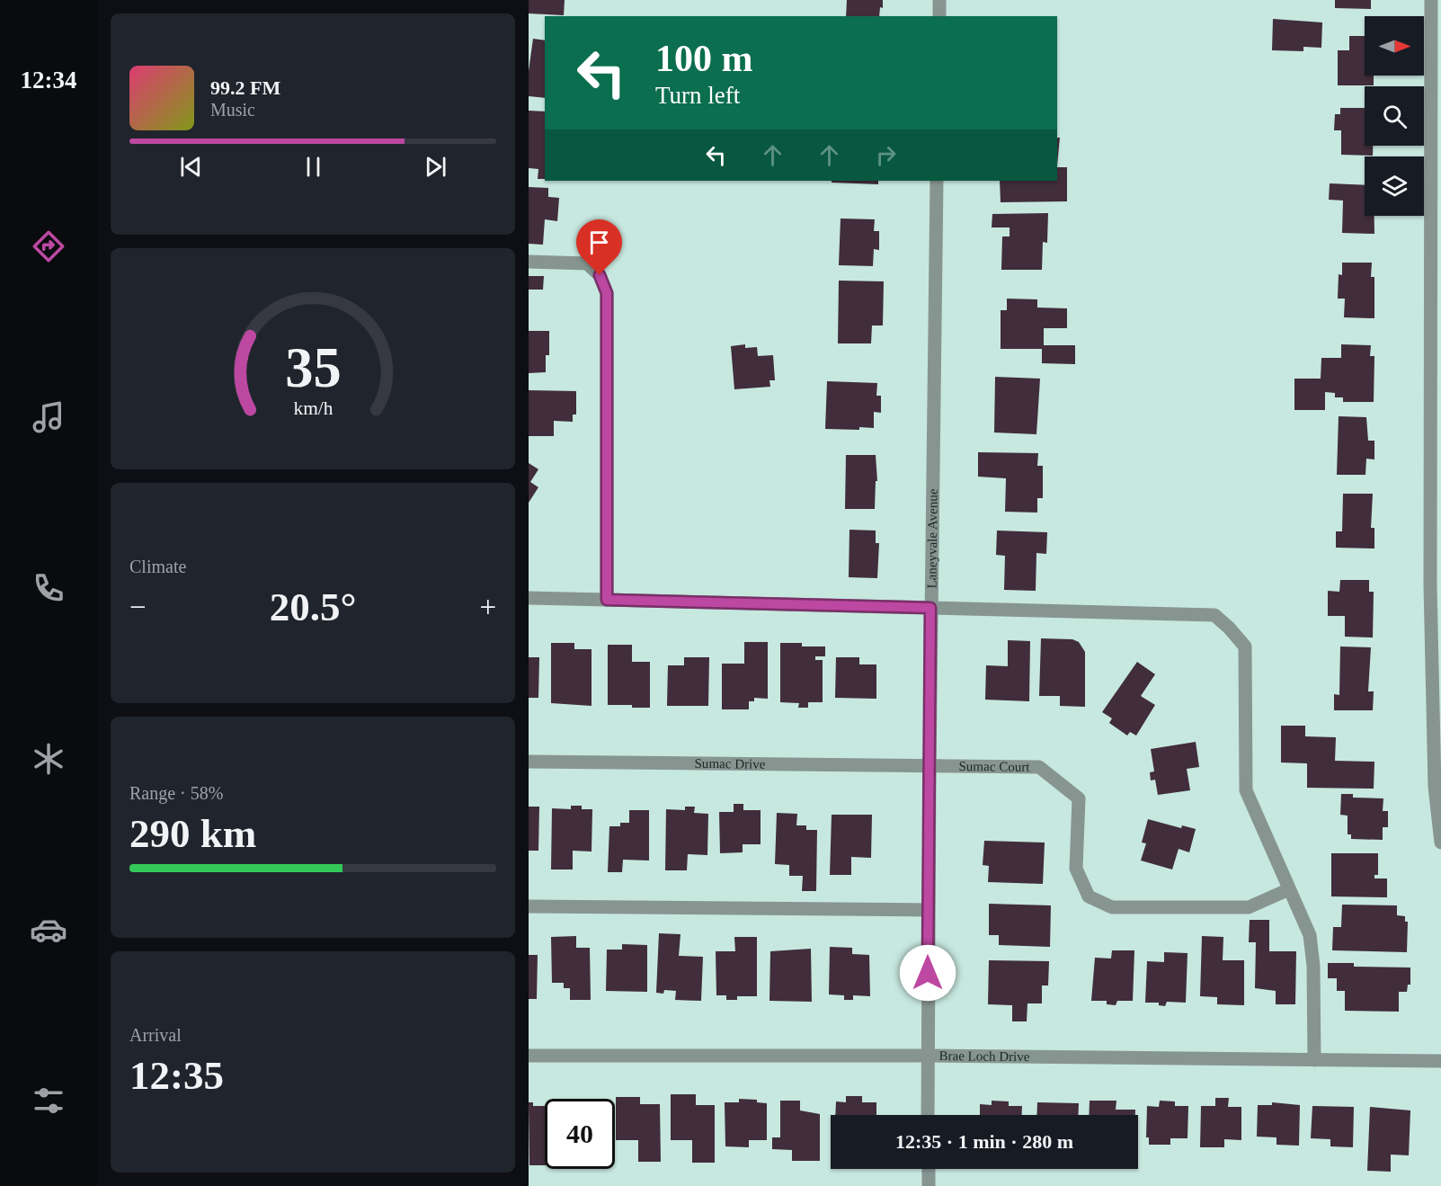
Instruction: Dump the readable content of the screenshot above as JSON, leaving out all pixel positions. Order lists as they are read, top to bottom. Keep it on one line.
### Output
{"streets":{"street":["Laneyvale Avenue","Sumac Drive","Sumac Court","Brae Loch Drive"]},"crossings":[["Laneyvale Avenue","Sumac Drive"],["Laneyvale Avenue","Sumac Court"],["Laneyvale Avenue","Brae Loch Drive"],["Sumac Drive","Sumac Court"]],"north":"right","page":{"tabs":"12:34","turn":["100 m","Turn left"],"song":["99.2 FM","Music"],"tile":["Climate",["Range · 58%","290 km"],["Arrival","12:35"]],"heat":["−","20.5°","+"],"limit":"40","trip":"12:35 · 1 min · 280 m","gauge":["35","km/h"]}}
